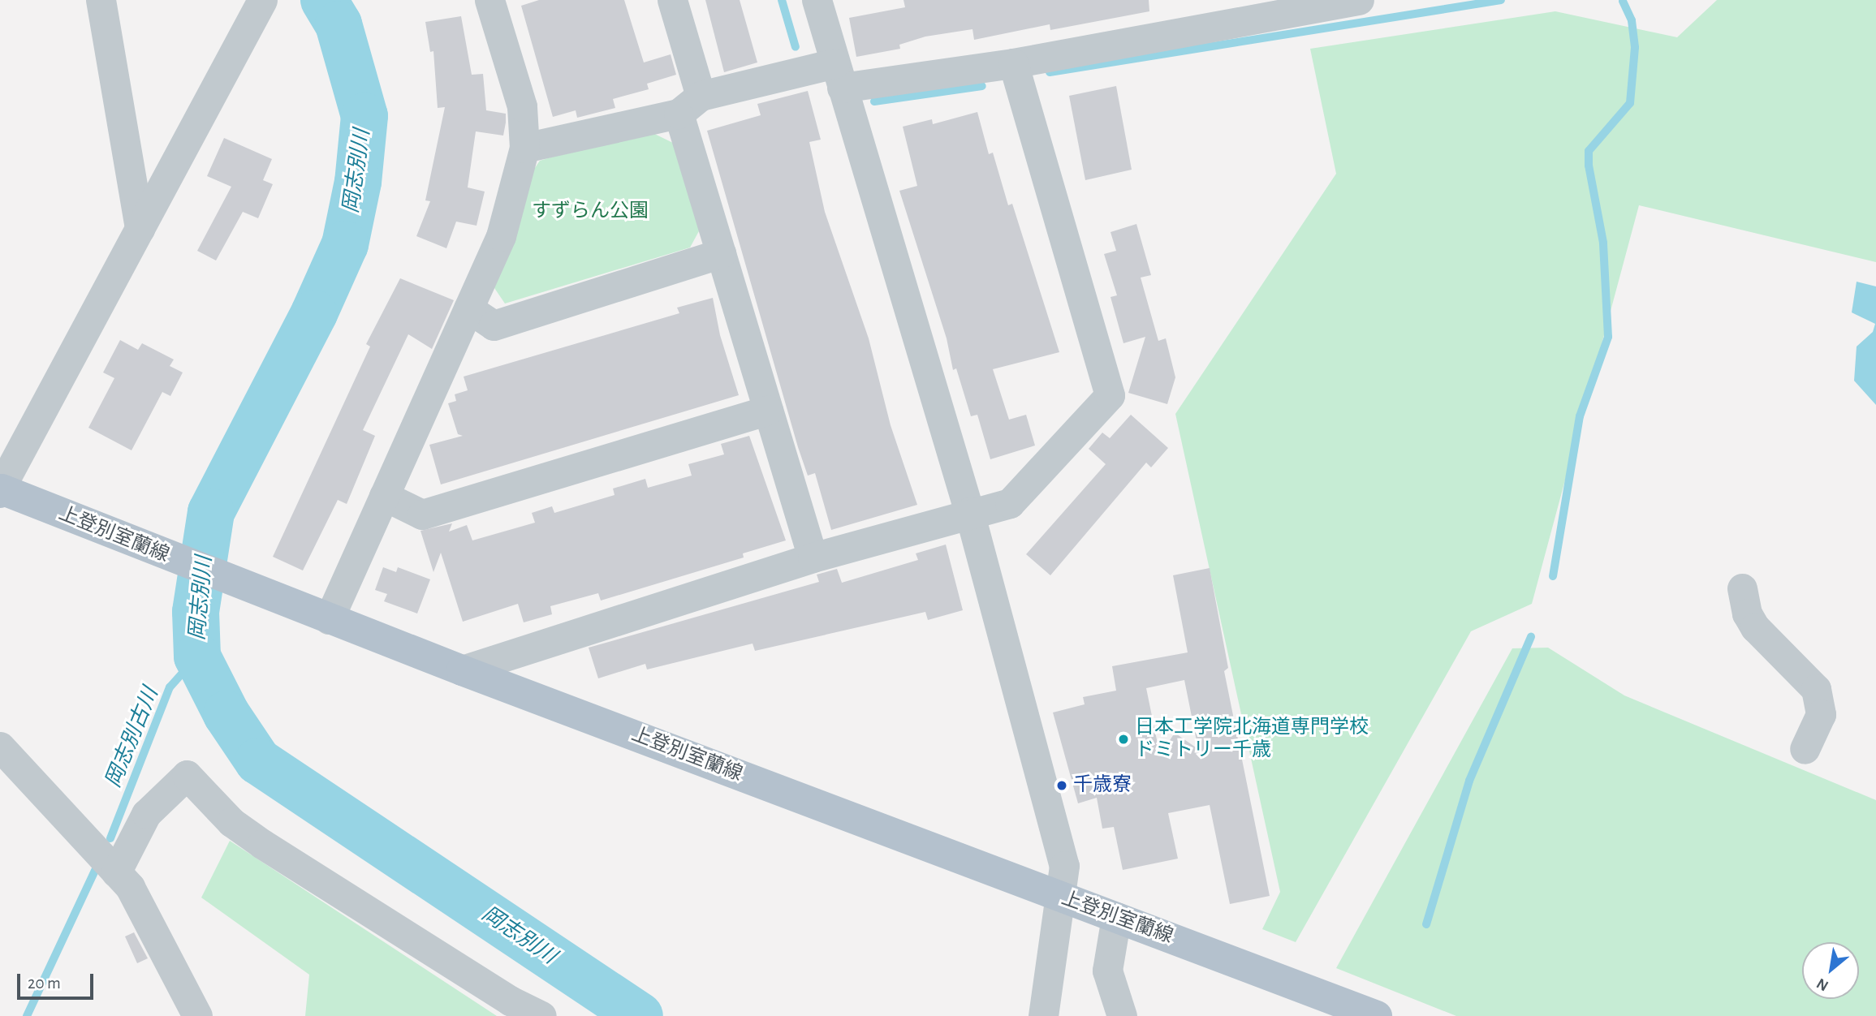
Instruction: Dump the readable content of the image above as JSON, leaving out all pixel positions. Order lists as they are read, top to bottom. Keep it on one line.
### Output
{"streets":{"main road":["上登別室蘭線"]},"water":["岡志別川","岡志別古川"],"parks":["すずらん公園"],"places":["日本工学院北海道専門学校 ドミトリー千歳","千歳寮"],"scale_bar":"20 m","north":"bottom left"}
